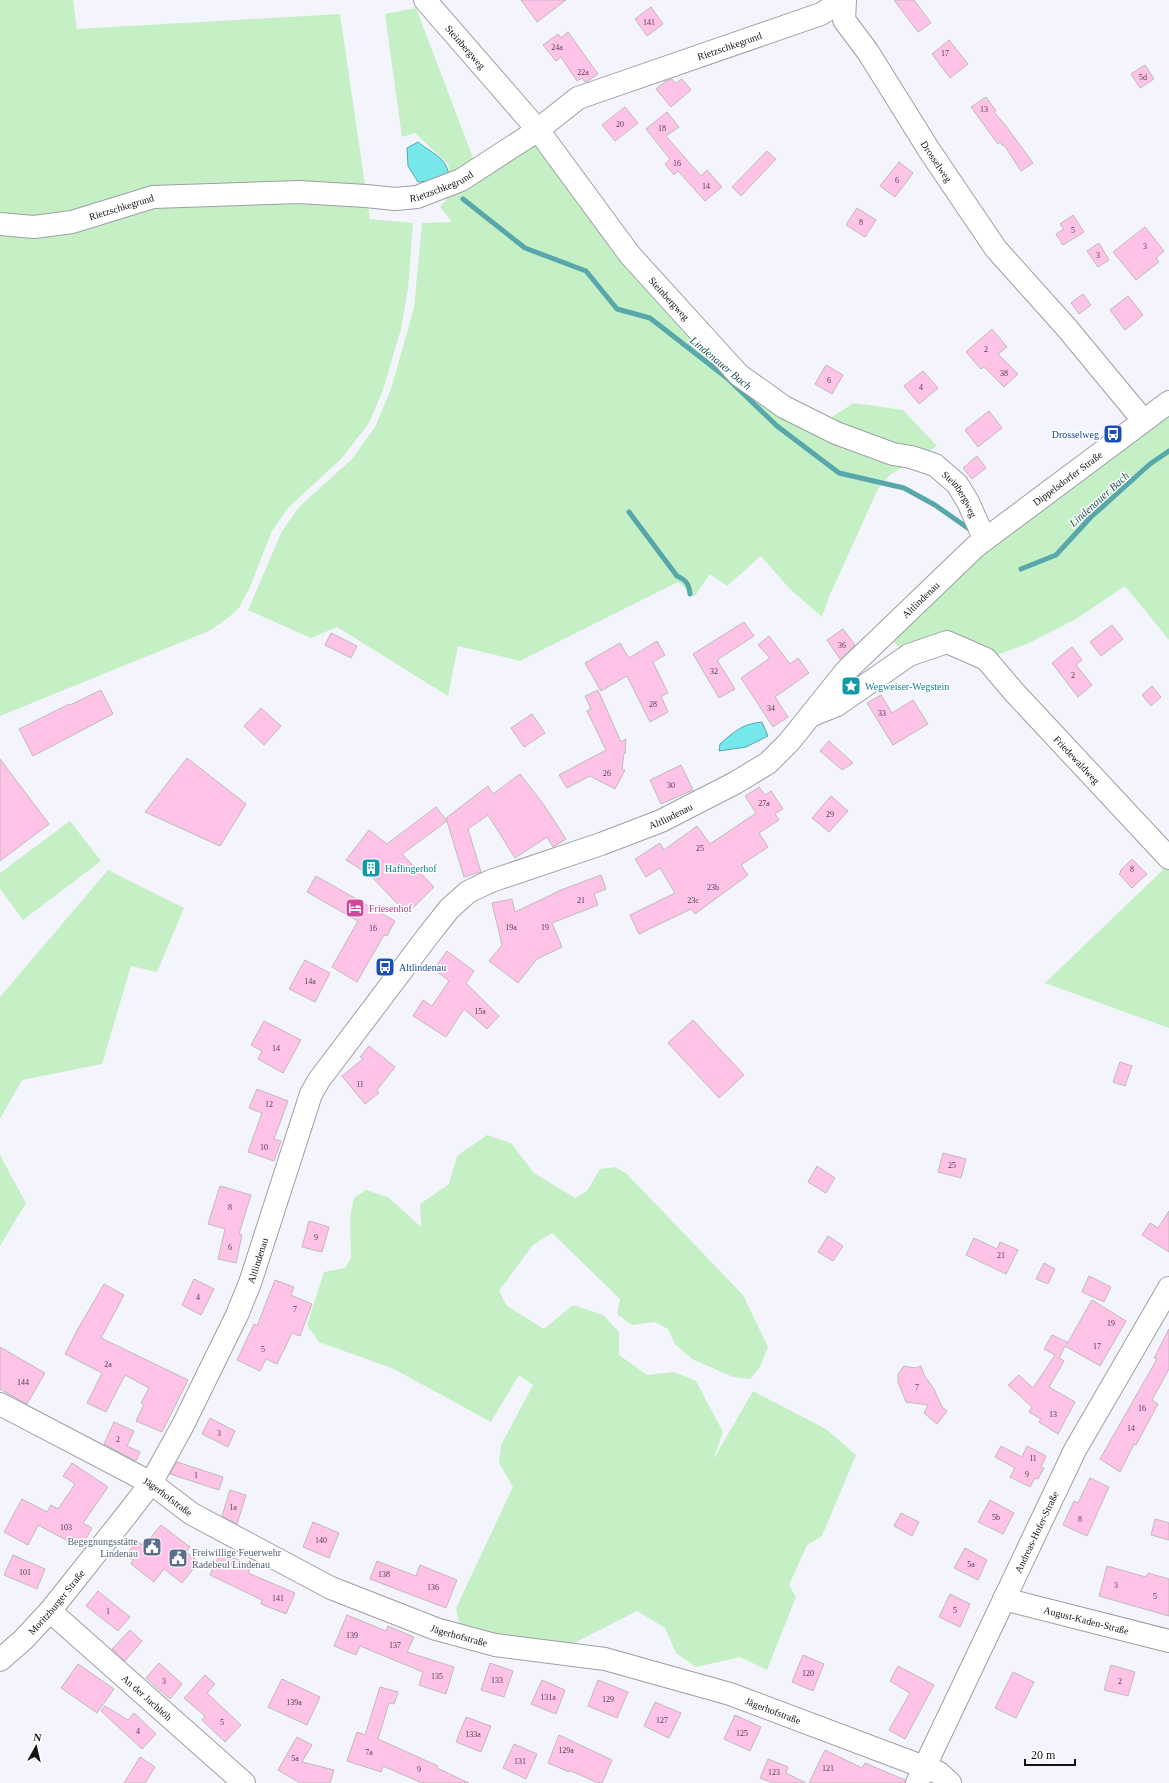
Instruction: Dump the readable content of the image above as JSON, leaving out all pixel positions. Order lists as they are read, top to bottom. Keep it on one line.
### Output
{"streets":{"street":["Rietzschkegrund","Steinbergweg","Drosselweg","Dippelsdorfer Straße","Altlindenau","Friedewaldweg","Jägerhofstraße","Andreas-Hofer-Straße","Moritzburger Straße","August-Kaden-Straße","An der Juchhöh"]},"crossings":[["Rietzschkegrund","Steinbergweg"],["Rietzschkegrund","Drosselweg"],["Steinbergweg","Dippelsdorfer Straße"],["Steinbergweg","Altlindenau"],["Drosselweg","Dippelsdorfer Straße"],["Dippelsdorfer Straße","Altlindenau"],["Altlindenau","Friedewaldweg"],["Altlindenau","Jägerhofstraße"],["Altlindenau","Moritzburger Straße"],["Jägerhofstraße","Andreas-Hofer-Straße"],["Jägerhofstraße","Moritzburger Straße"],["Andreas-Hofer-Straße","August-Kaden-Straße"],["Moritzburger Straße","An der Juchhöh"]],"water":["Lindenauer Bach"],"places":{"bus stop":["Drosselweg","Altlindenau"],"place":["Wegweiser-Wegstein"],"building":["Haflingerhof"],"hotel":["Friesenhof"],"public building":["Begegnungsstätte Lindenau","Freiwillige Feuerwehr Radebeul Lindenau"]},"house_numbers":["141","24a","17","22a","5d","13","20","18","16","6","14","8","5","3","3","2","38","6","4","36","32","2","28","34","33","26","30","27a","29","25","8","23b","21","23c","19a","19","16","14a","15a","14","11","12","10","25","8","9","6","21","4","7","19","17","5","2a","144","7","16","13","14","3","2","11","9","1","1a","5b","8","103","140","5a","101","138","3","136","5","141","5","1","139","137","120","135","133","3","2","131a","129","139a","127","5","4","125","133a","129a","7a","5a","131","121","9","123"],"scale_bar":"20 m","north":"top"}
